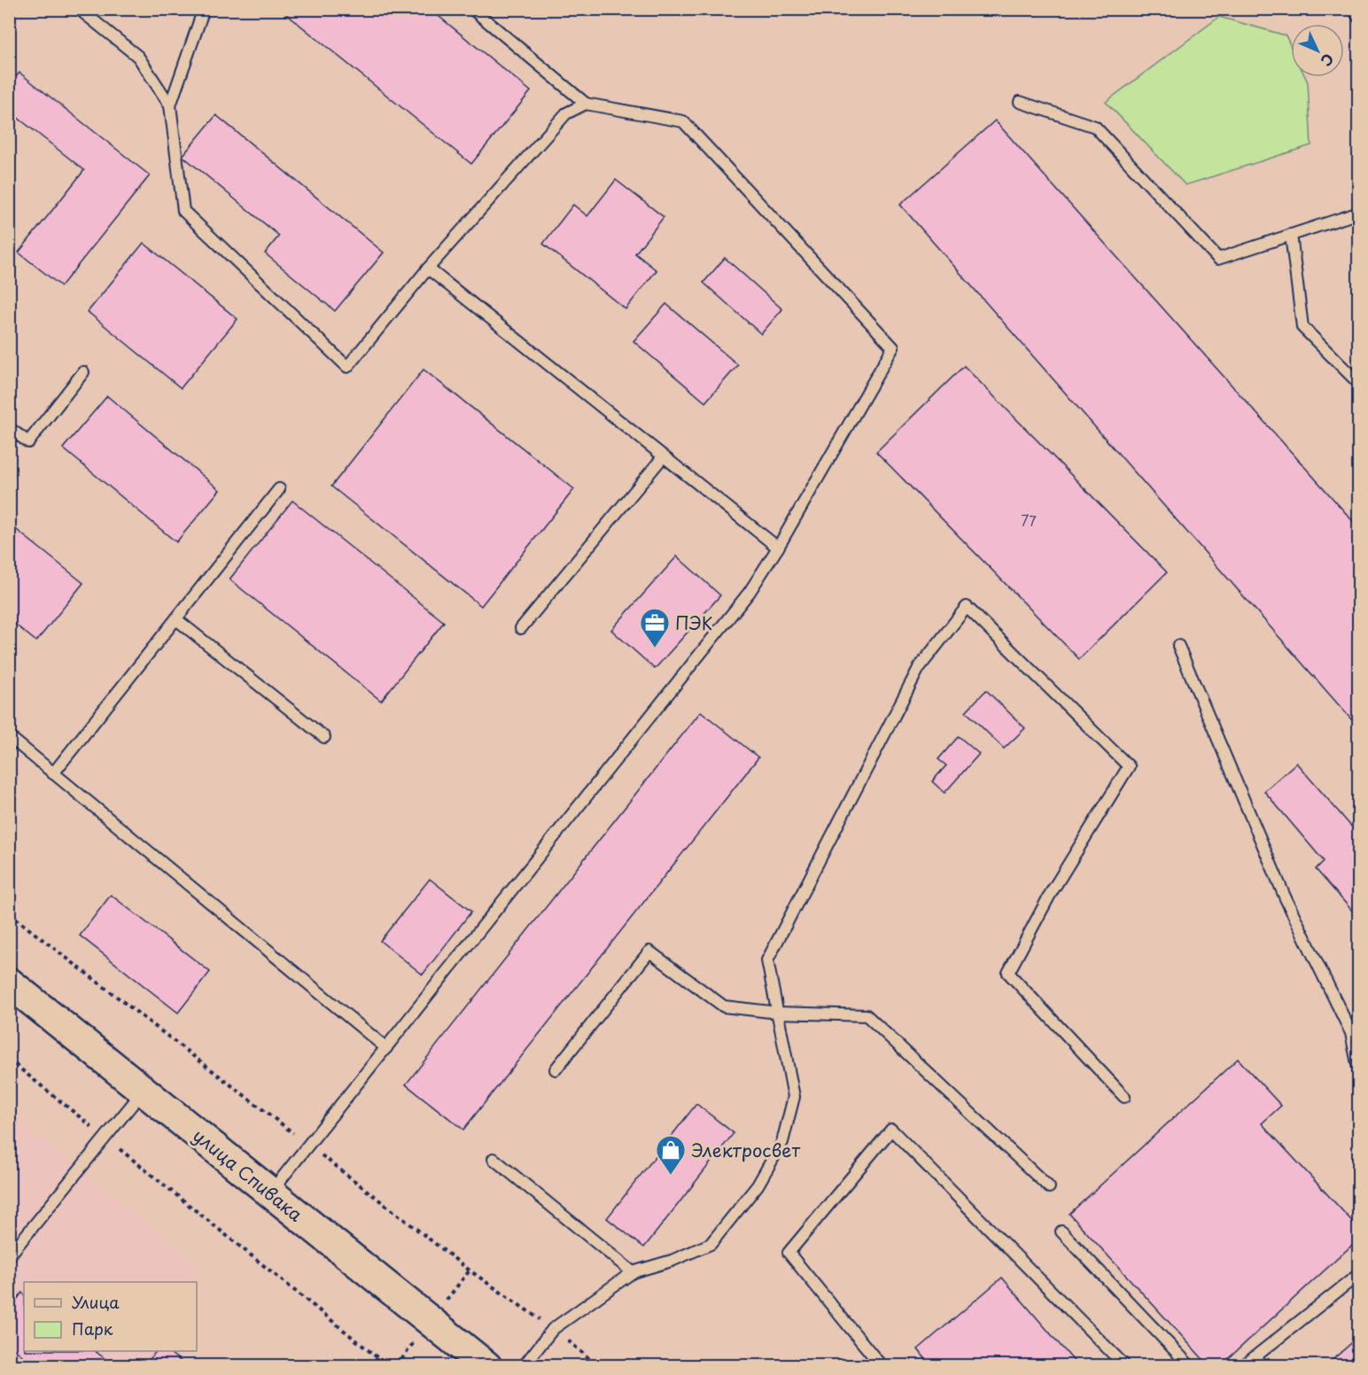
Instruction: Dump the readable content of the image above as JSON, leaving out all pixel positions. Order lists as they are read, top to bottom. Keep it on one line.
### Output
{"streets":{"main road":["улица Спивака"]},"places":{"office":["ПЭК"],"shop":["Электросвет"]},"house_numbers":["77"],"legend":["Улица","Парк"],"north":"bottom right"}
